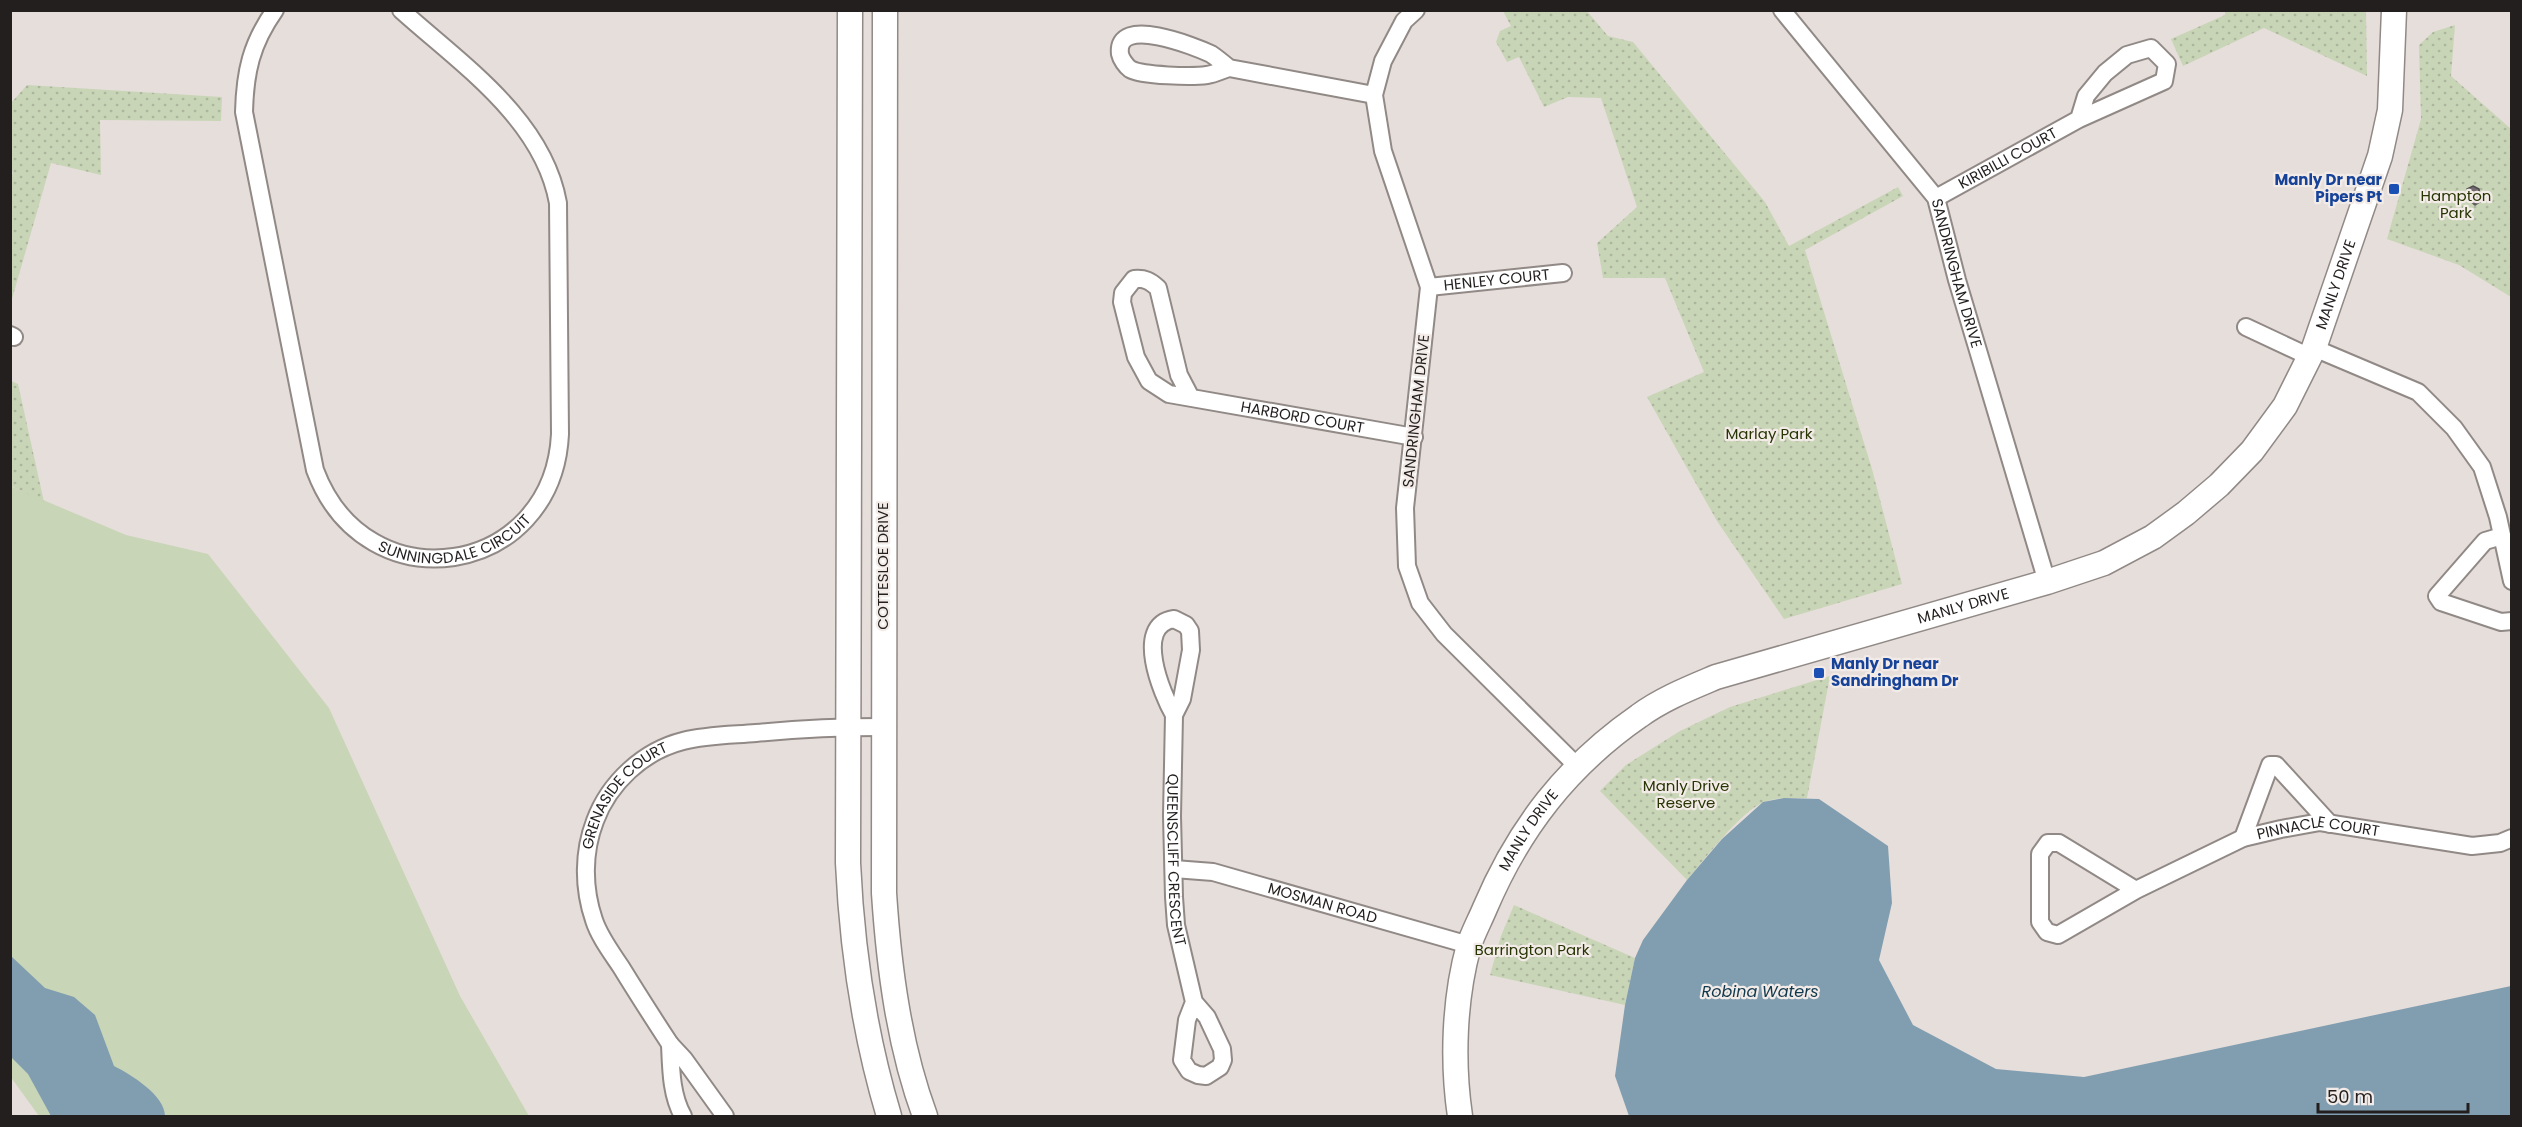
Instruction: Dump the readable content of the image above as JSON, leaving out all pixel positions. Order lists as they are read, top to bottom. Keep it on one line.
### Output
{"streets":{"main road":["MANLY DRIVE","COTTESLOE DRIVE"],"street":["KIRIBILLI COURT","SANDRINGHAM DRIVE","HENLEY COURT","HARBORD COURT","SUNNINGDALE CIRCUIT","GRENASIDE COURT","PINNACLE COURT","QUEENSCLIFF CRESCENT","MOSMAN ROAD"]},"crossings":[["KIRIBILLI COURT","SANDRINGHAM DRIVE"],["SANDRINGHAM DRIVE","HENLEY COURT"],["SANDRINGHAM DRIVE","MANLY DRIVE"],["SANDRINGHAM DRIVE","HARBORD COURT"],["MANLY DRIVE","MOSMAN ROAD"],["COTTESLOE DRIVE","GRENASIDE COURT"],["QUEENSCLIFF CRESCENT","MOSMAN ROAD"]],"water":["Robina Waters"],"parks":["Hampton Park","Marlay Park","Manly Drive Reserve","Barrington Park"],"places":{"transit":["Manly Dr near Pipers Pt","Manly Dr near Sandringham Dr"]},"scale_bar":"50 m"}
